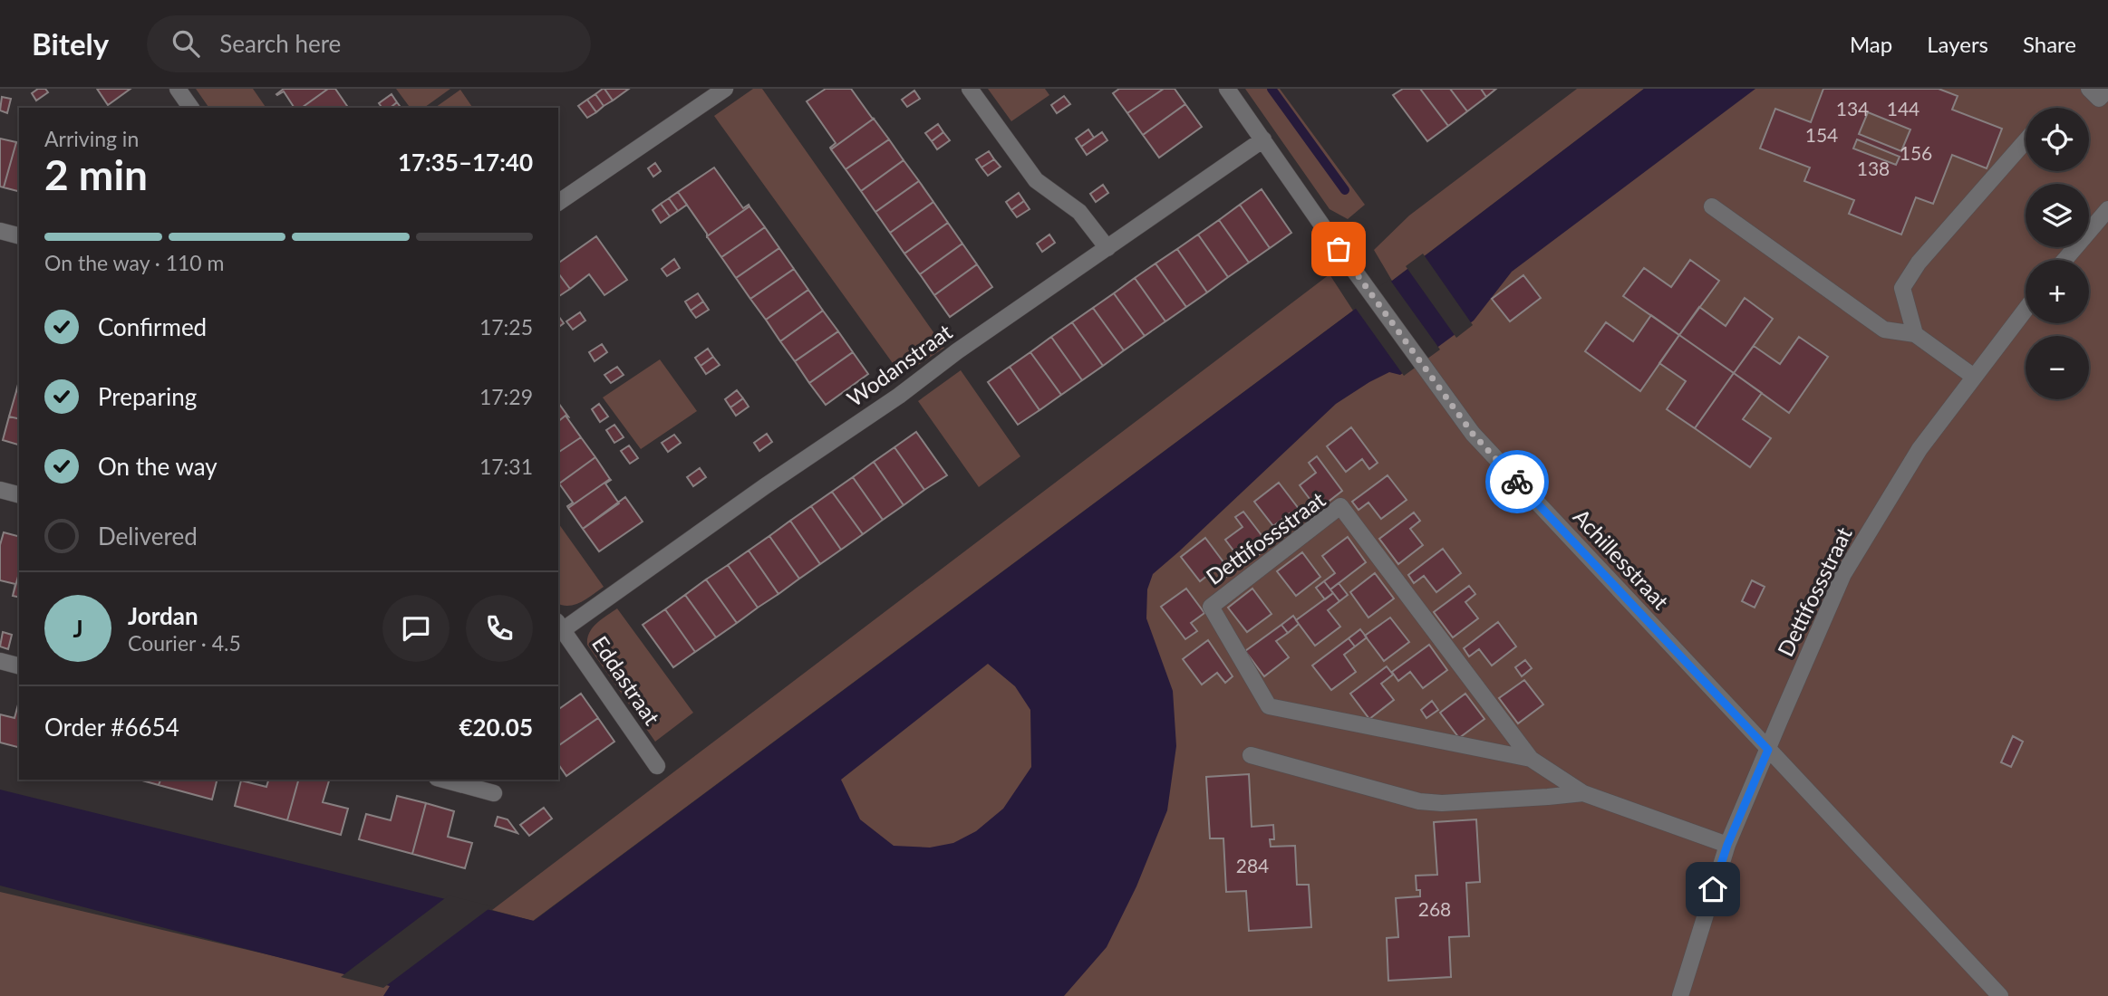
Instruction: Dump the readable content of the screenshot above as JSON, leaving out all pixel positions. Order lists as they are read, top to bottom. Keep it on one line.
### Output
{"streets":{"street":["Wodanstraat","Dettifossstraat","Achillesstraat","Eddastraat"]},"crossings":[["Wodanstraat","Achillesstraat"],["Wodanstraat","Eddastraat"],["Dettifossstraat","Achillesstraat"]],"house_numbers":["134","144","154","156","138","284","268"],"page":{"header":"Bitely","search":"Search here","nav":["Map","Layers","Share"],"map_buttons":["+","−"],"heading":["2 min","Arriving in","17:35–17:40"],"panel":["Jordan","Courier · 4.5","Order #6654","€20.05"],"bar":"On the way · 110 m","list":[["Confirmed","17:25"],["Preparing","17:29"],["On the way","17:31"],"Delivered"],"round":"J"}}
